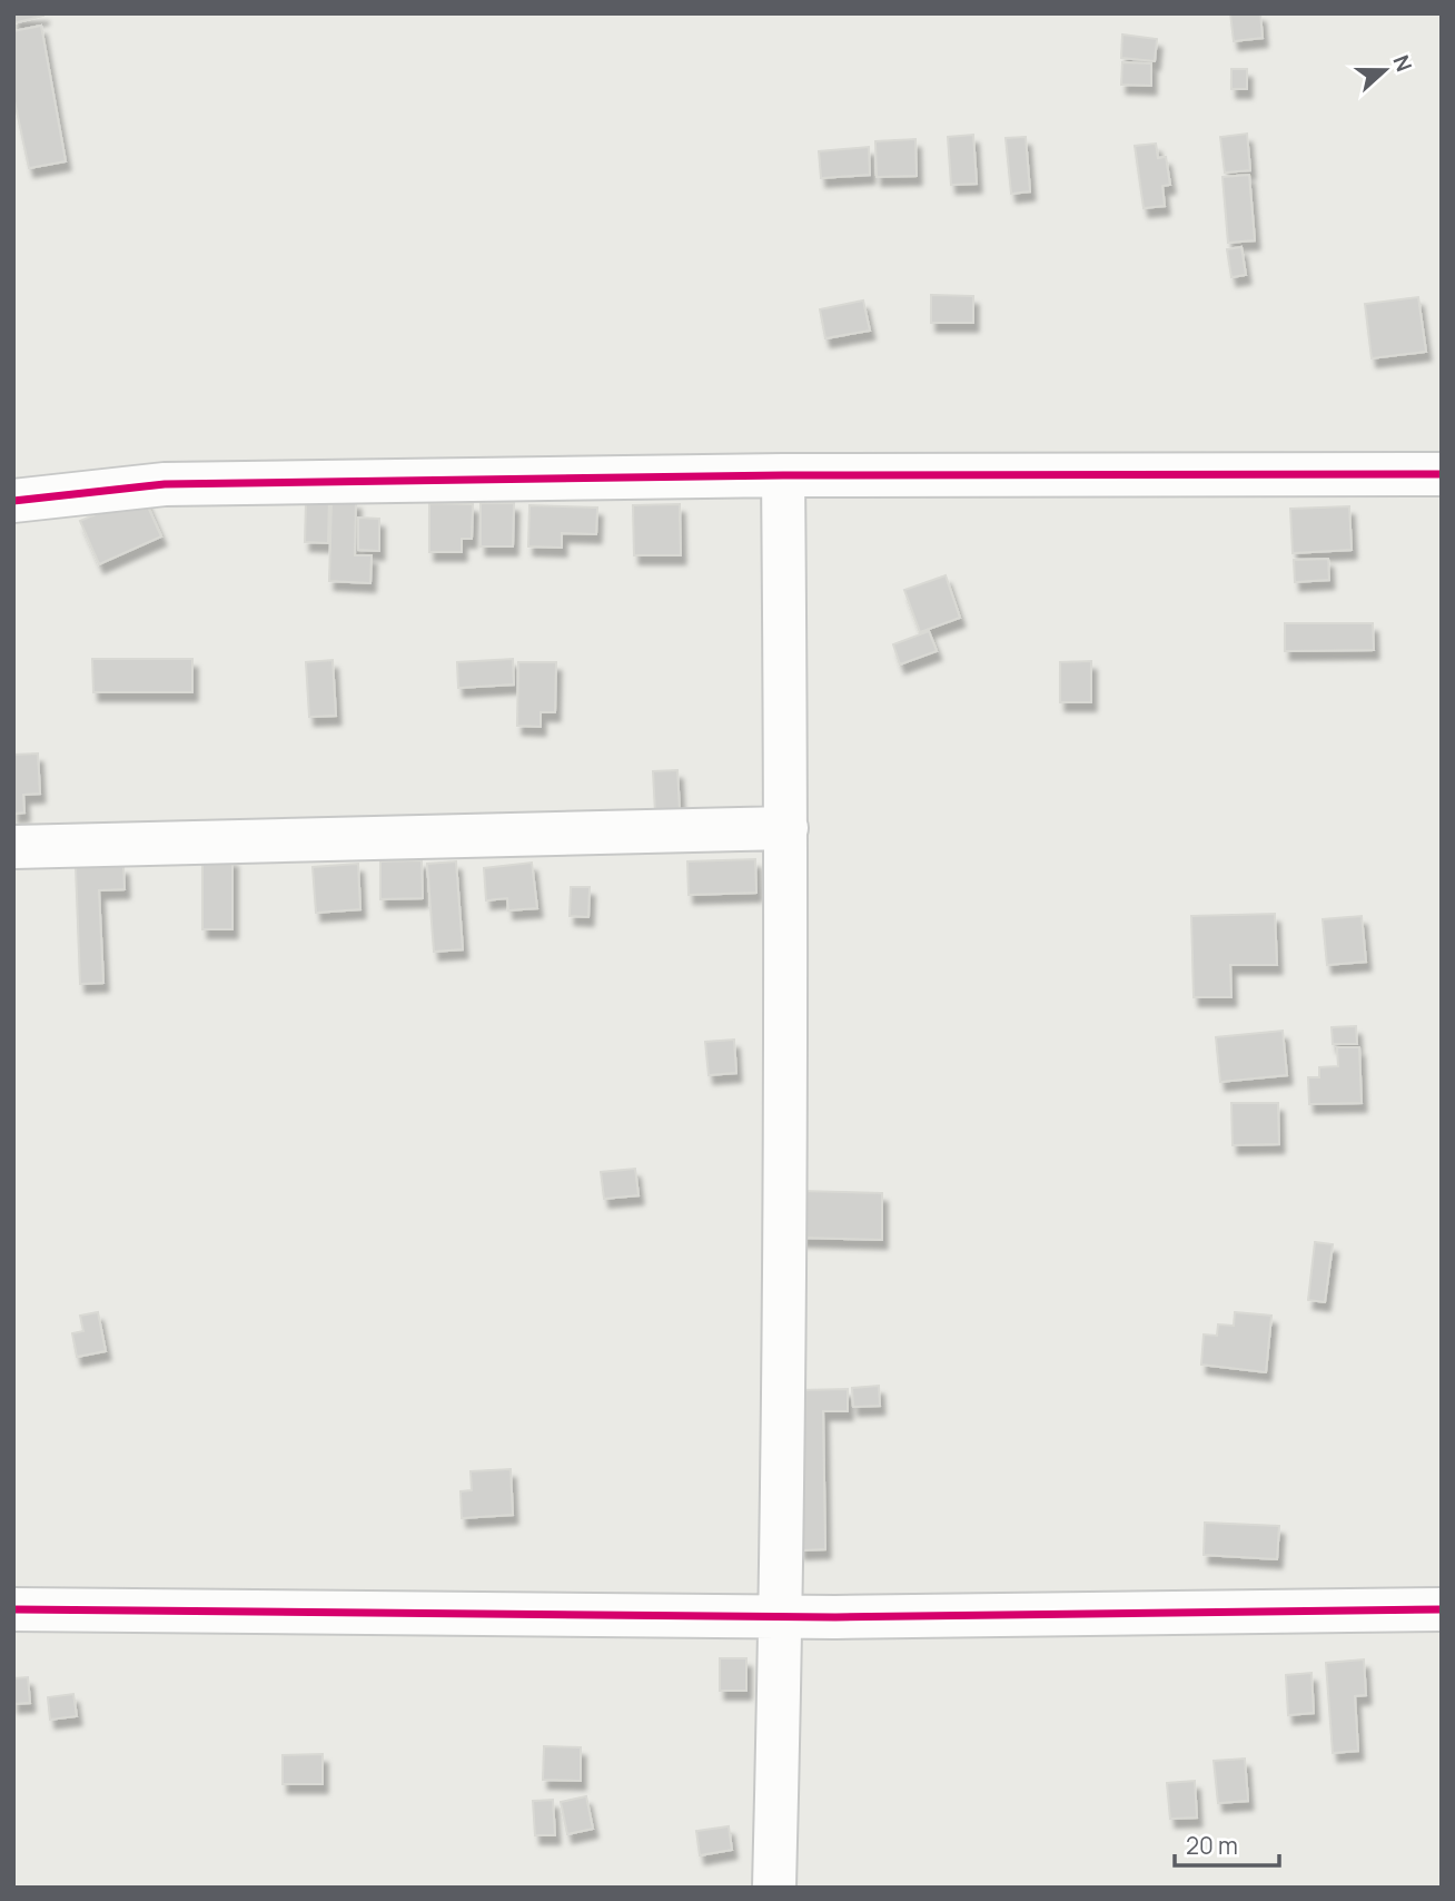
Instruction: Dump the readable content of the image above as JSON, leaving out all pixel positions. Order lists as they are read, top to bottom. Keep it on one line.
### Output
{"scale_bar":"20 m","north":"right"}
